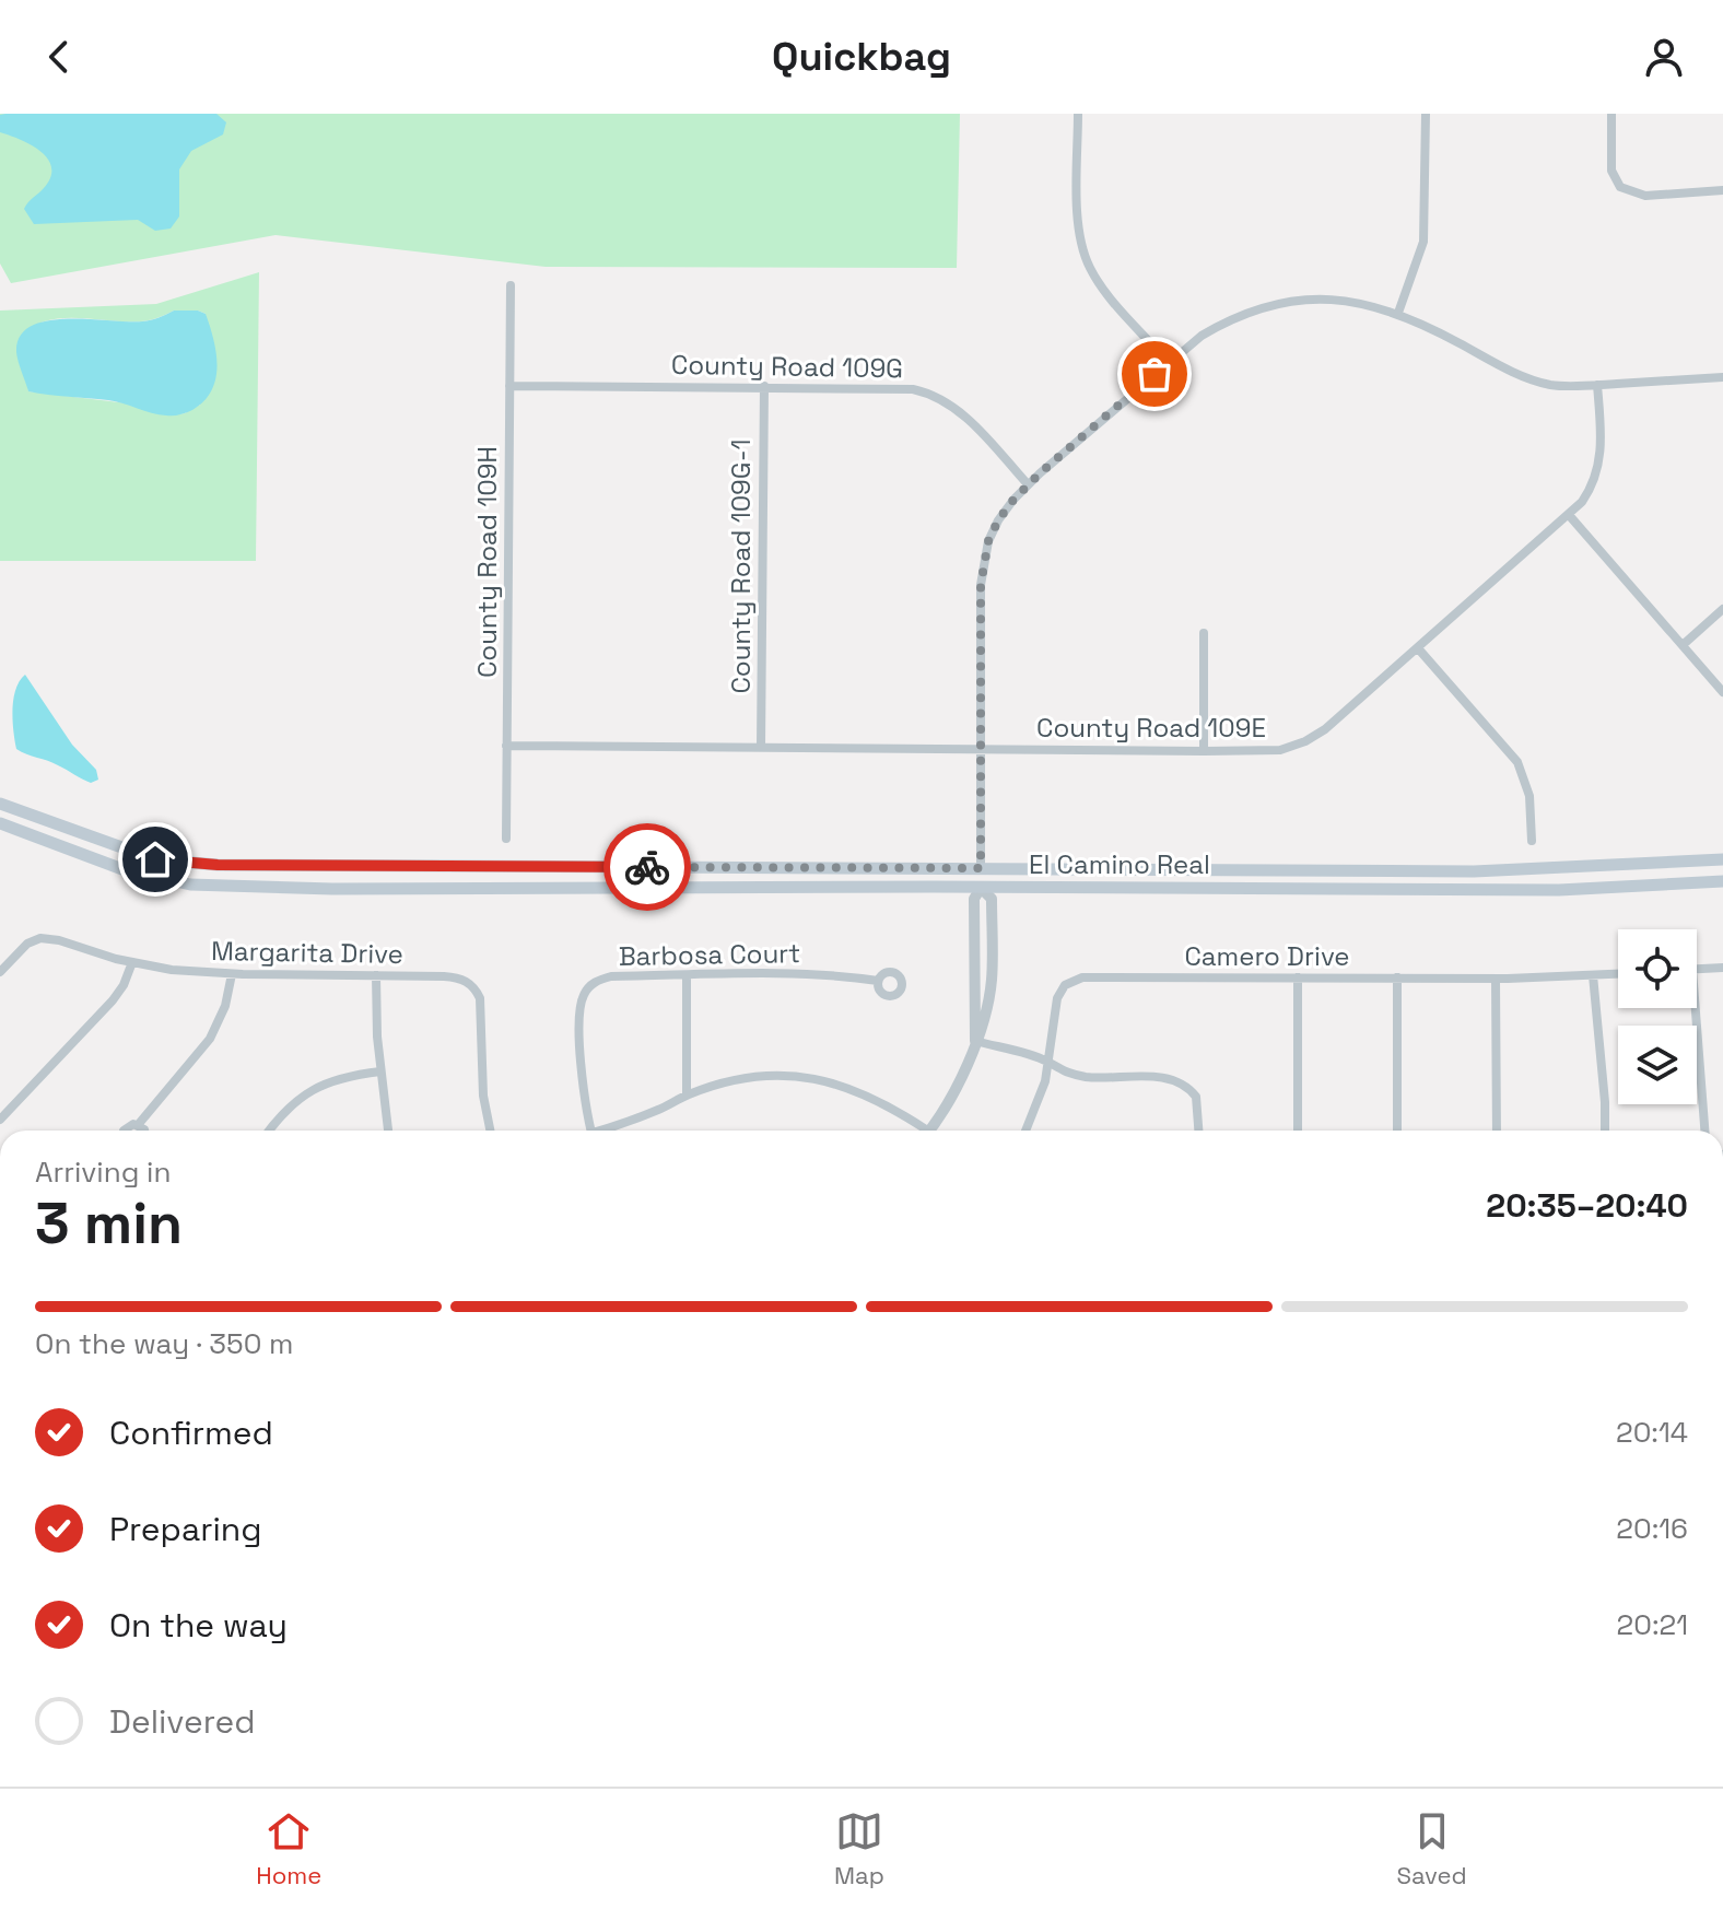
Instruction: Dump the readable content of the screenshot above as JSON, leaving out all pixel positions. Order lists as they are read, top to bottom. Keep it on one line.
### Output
{"streets":{"main road":["El Camino Real"],"street":["County Road 109G","County Road 109H","County Road 109G-1","County Road 109E","Margarita Drive","Barbosa Court","Camero Drive"]},"crossings":[["County Road 109G","County Road 109H"],["County Road 109G","County Road 109G-1"],["County Road 109H","County Road 109E"],["County Road 109G-1","County Road 109E"]],"page":{"header":"Quickbag","heading":["3 min","Arriving in","20:35–20:40"],"bar":"On the way · 350 m","list":[["Confirmed","20:14"],["Preparing","20:16"],["On the way","20:21"],"Delivered"],"tabs":["Home","Map","Saved"]}}
